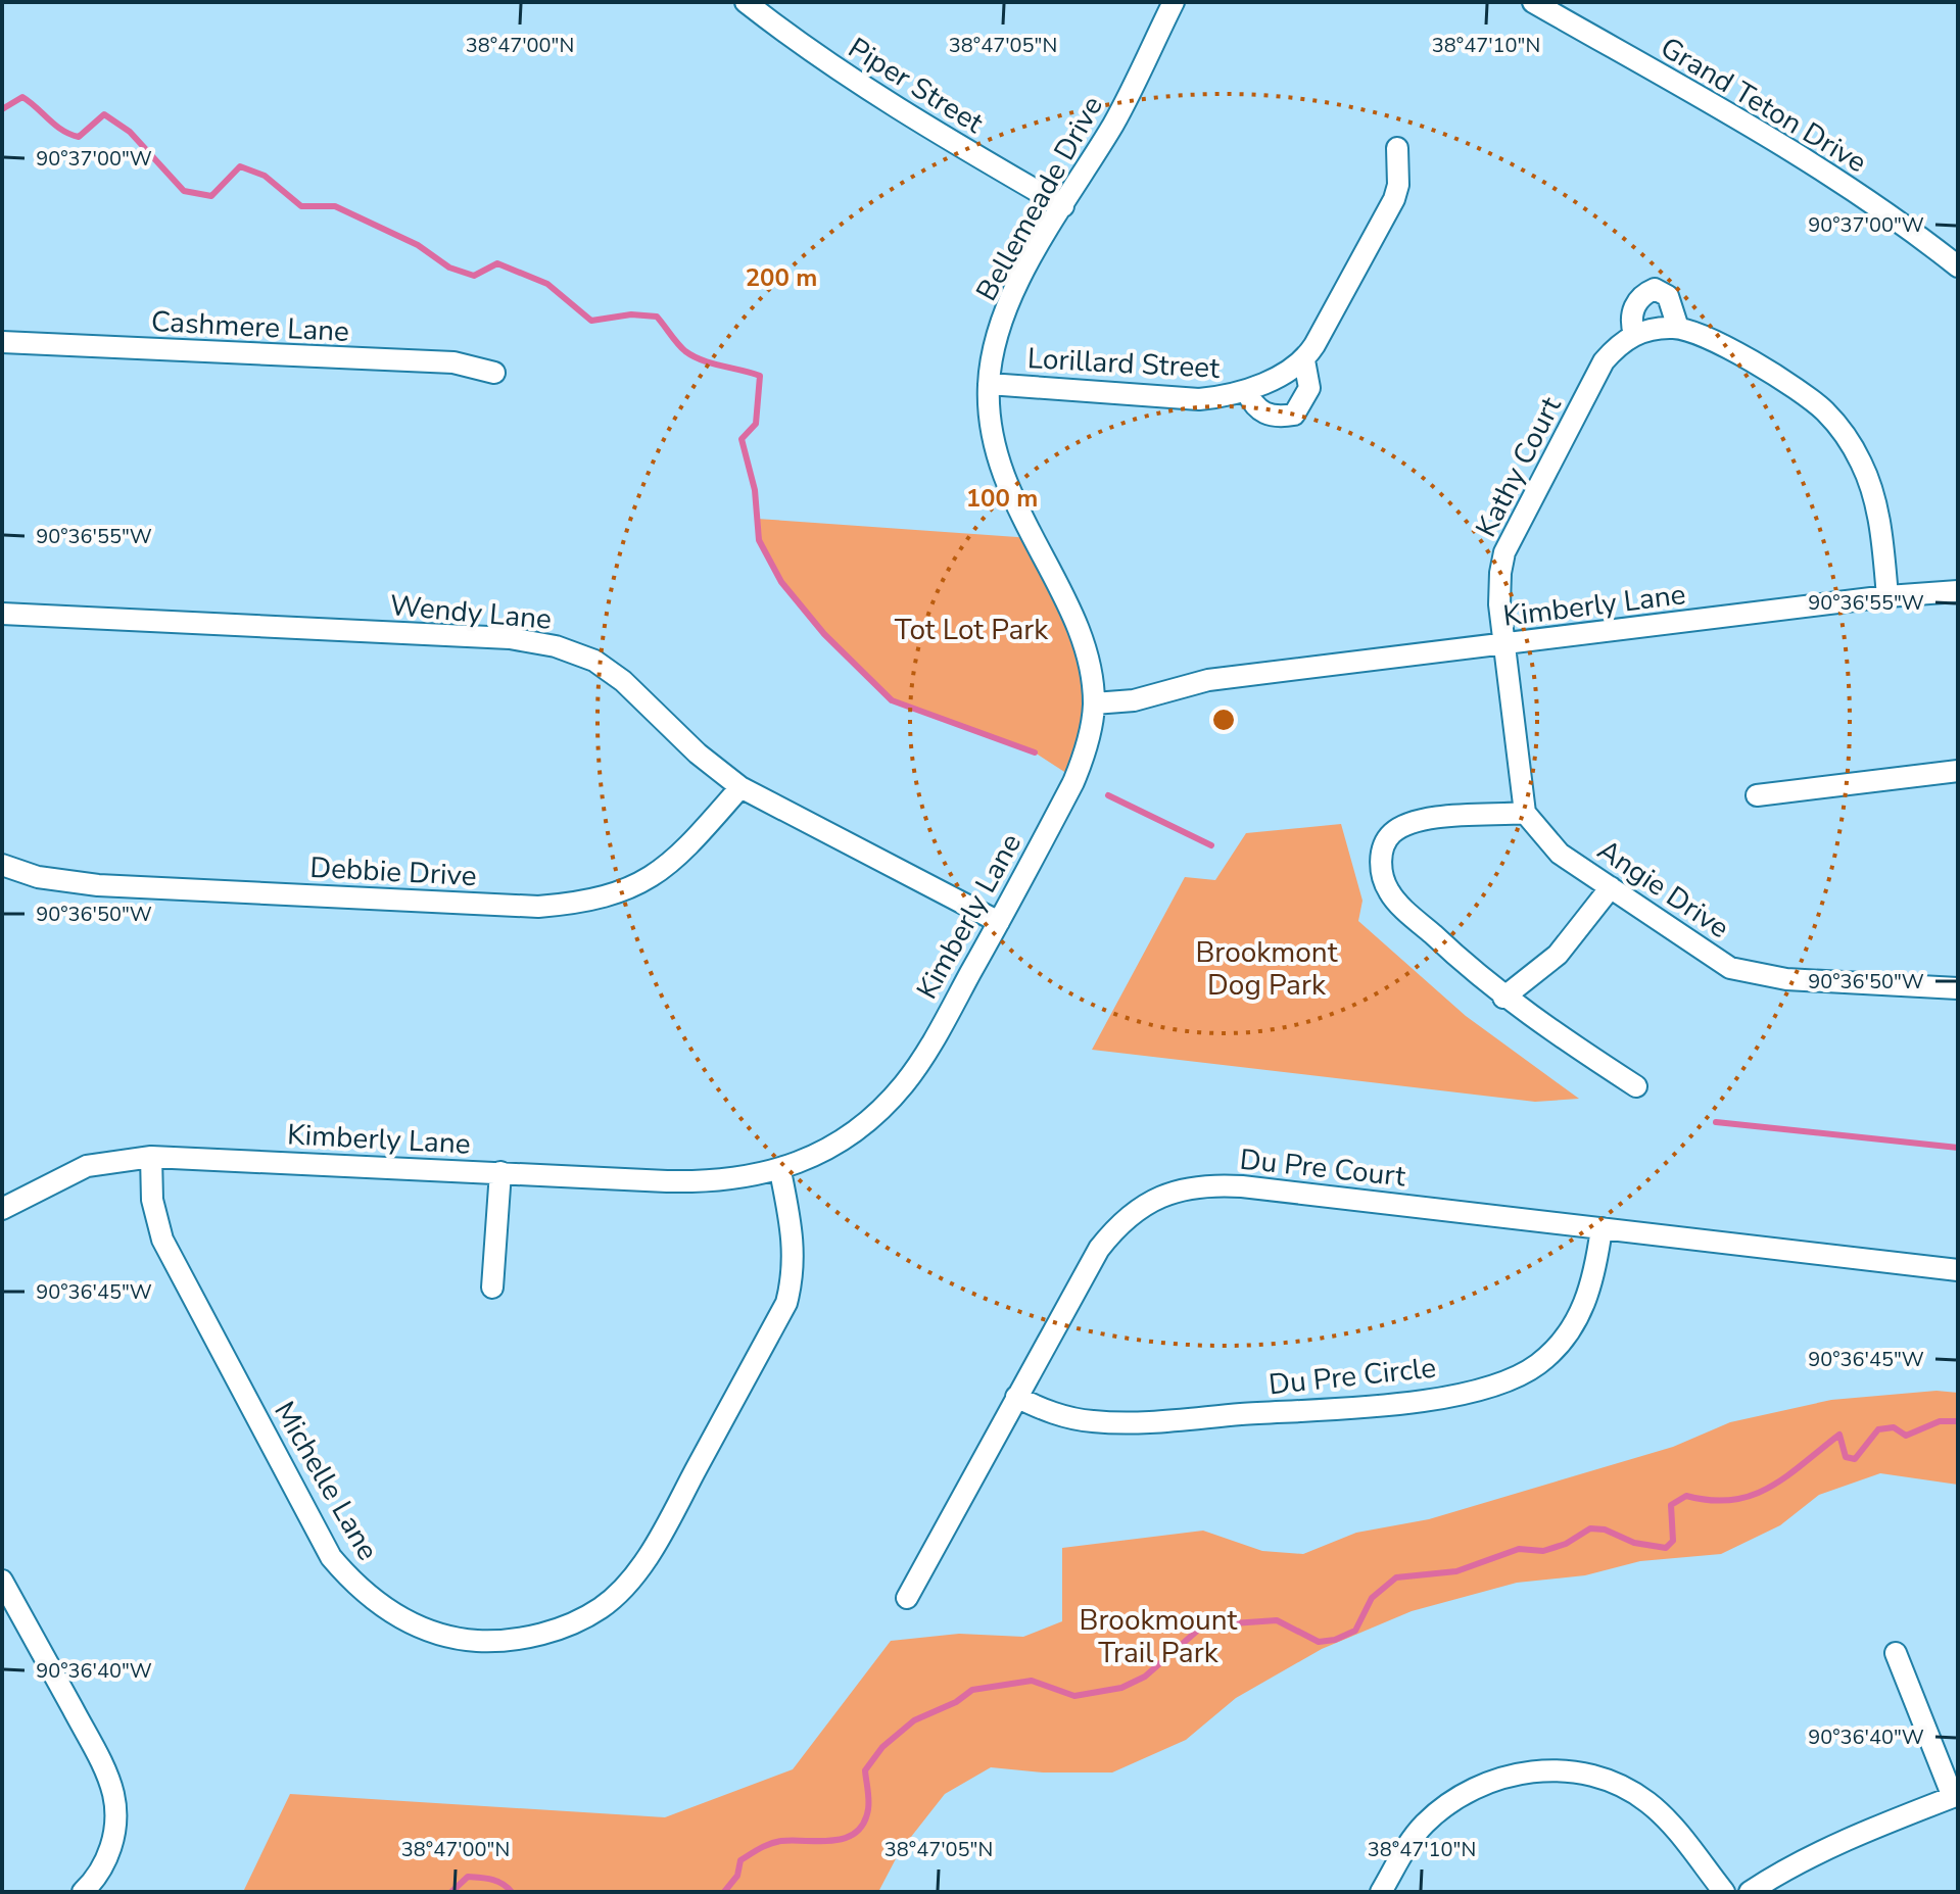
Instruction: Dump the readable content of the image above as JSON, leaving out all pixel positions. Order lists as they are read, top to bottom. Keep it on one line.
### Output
{"streets":{"street":["Piper Street","Grand Teton Drive","Bellemeade Drive","Cashmere Lane","Lorillard Street","Kathy Court","Kimberly Lane","Wendy Lane","Debbie Drive","Angie Drive","Du Pre Court","Du Pre Circle","Michelle Lane"]},"crossings":[["Piper Street","Bellemeade Drive"],["Bellemeade Drive","Lorillard Street"],["Bellemeade Drive","Kimberly Lane"],["Kathy Court","Kimberly Lane"],["Kimberly Lane","Wendy Lane"],["Kimberly Lane","Michelle Lane"],["Wendy Lane","Debbie Drive"],["Du Pre Court","Du Pre Circle"]],"parks":["Tot Lot Park","Brookmont Dog Park","Brookmount Trail Park"],"coordinates":["38°47'00\"N","38°47'05\"N","38°47'10\"N","90°37'00\"W","90°36'55\"W","90°36'50\"W","90°36'45\"W","90°36'40\"W"],"rings":["200 m","100 m"]}
